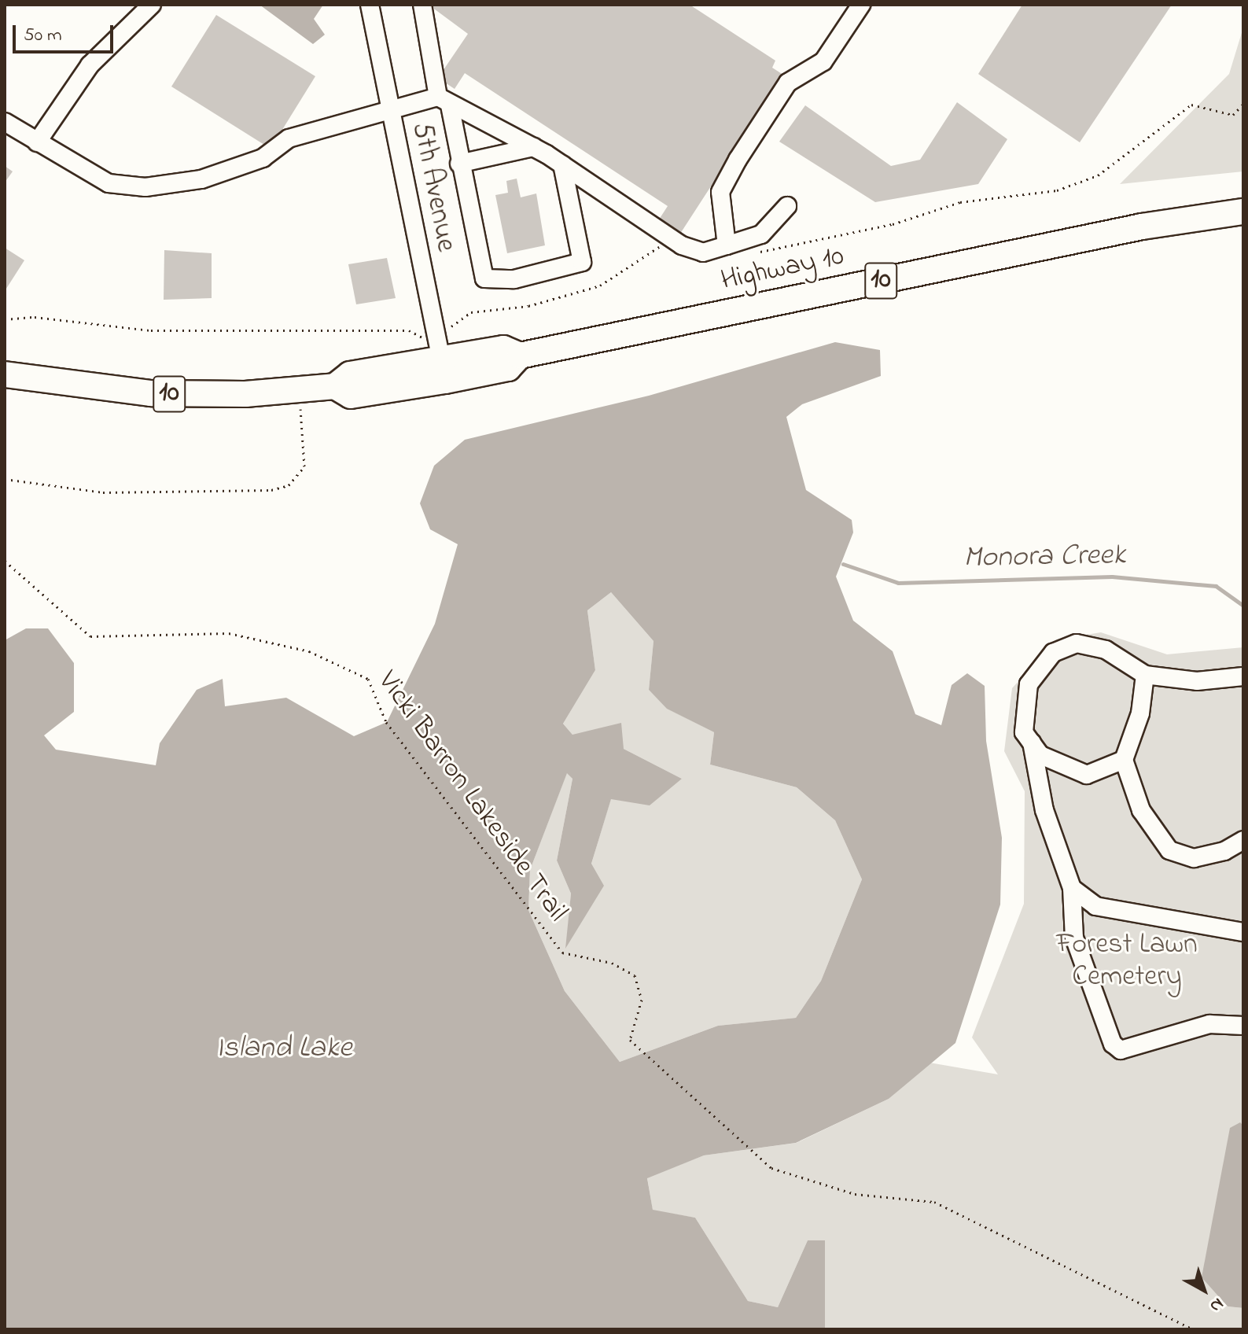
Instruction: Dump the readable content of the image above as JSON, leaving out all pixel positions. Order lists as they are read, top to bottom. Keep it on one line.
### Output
{"streets":{"highway":["Highway 10","10"],"street":["5th Avenue"],"path":["Vicki Barron Lakeside Trail"]},"crossings":[["5th Avenue","Highway 10"]],"water":["Monora Creek","Island Lake"],"parks":["Forest Lawn Cemetery"],"scale_bar":"50 m","north":"bottom right"}
